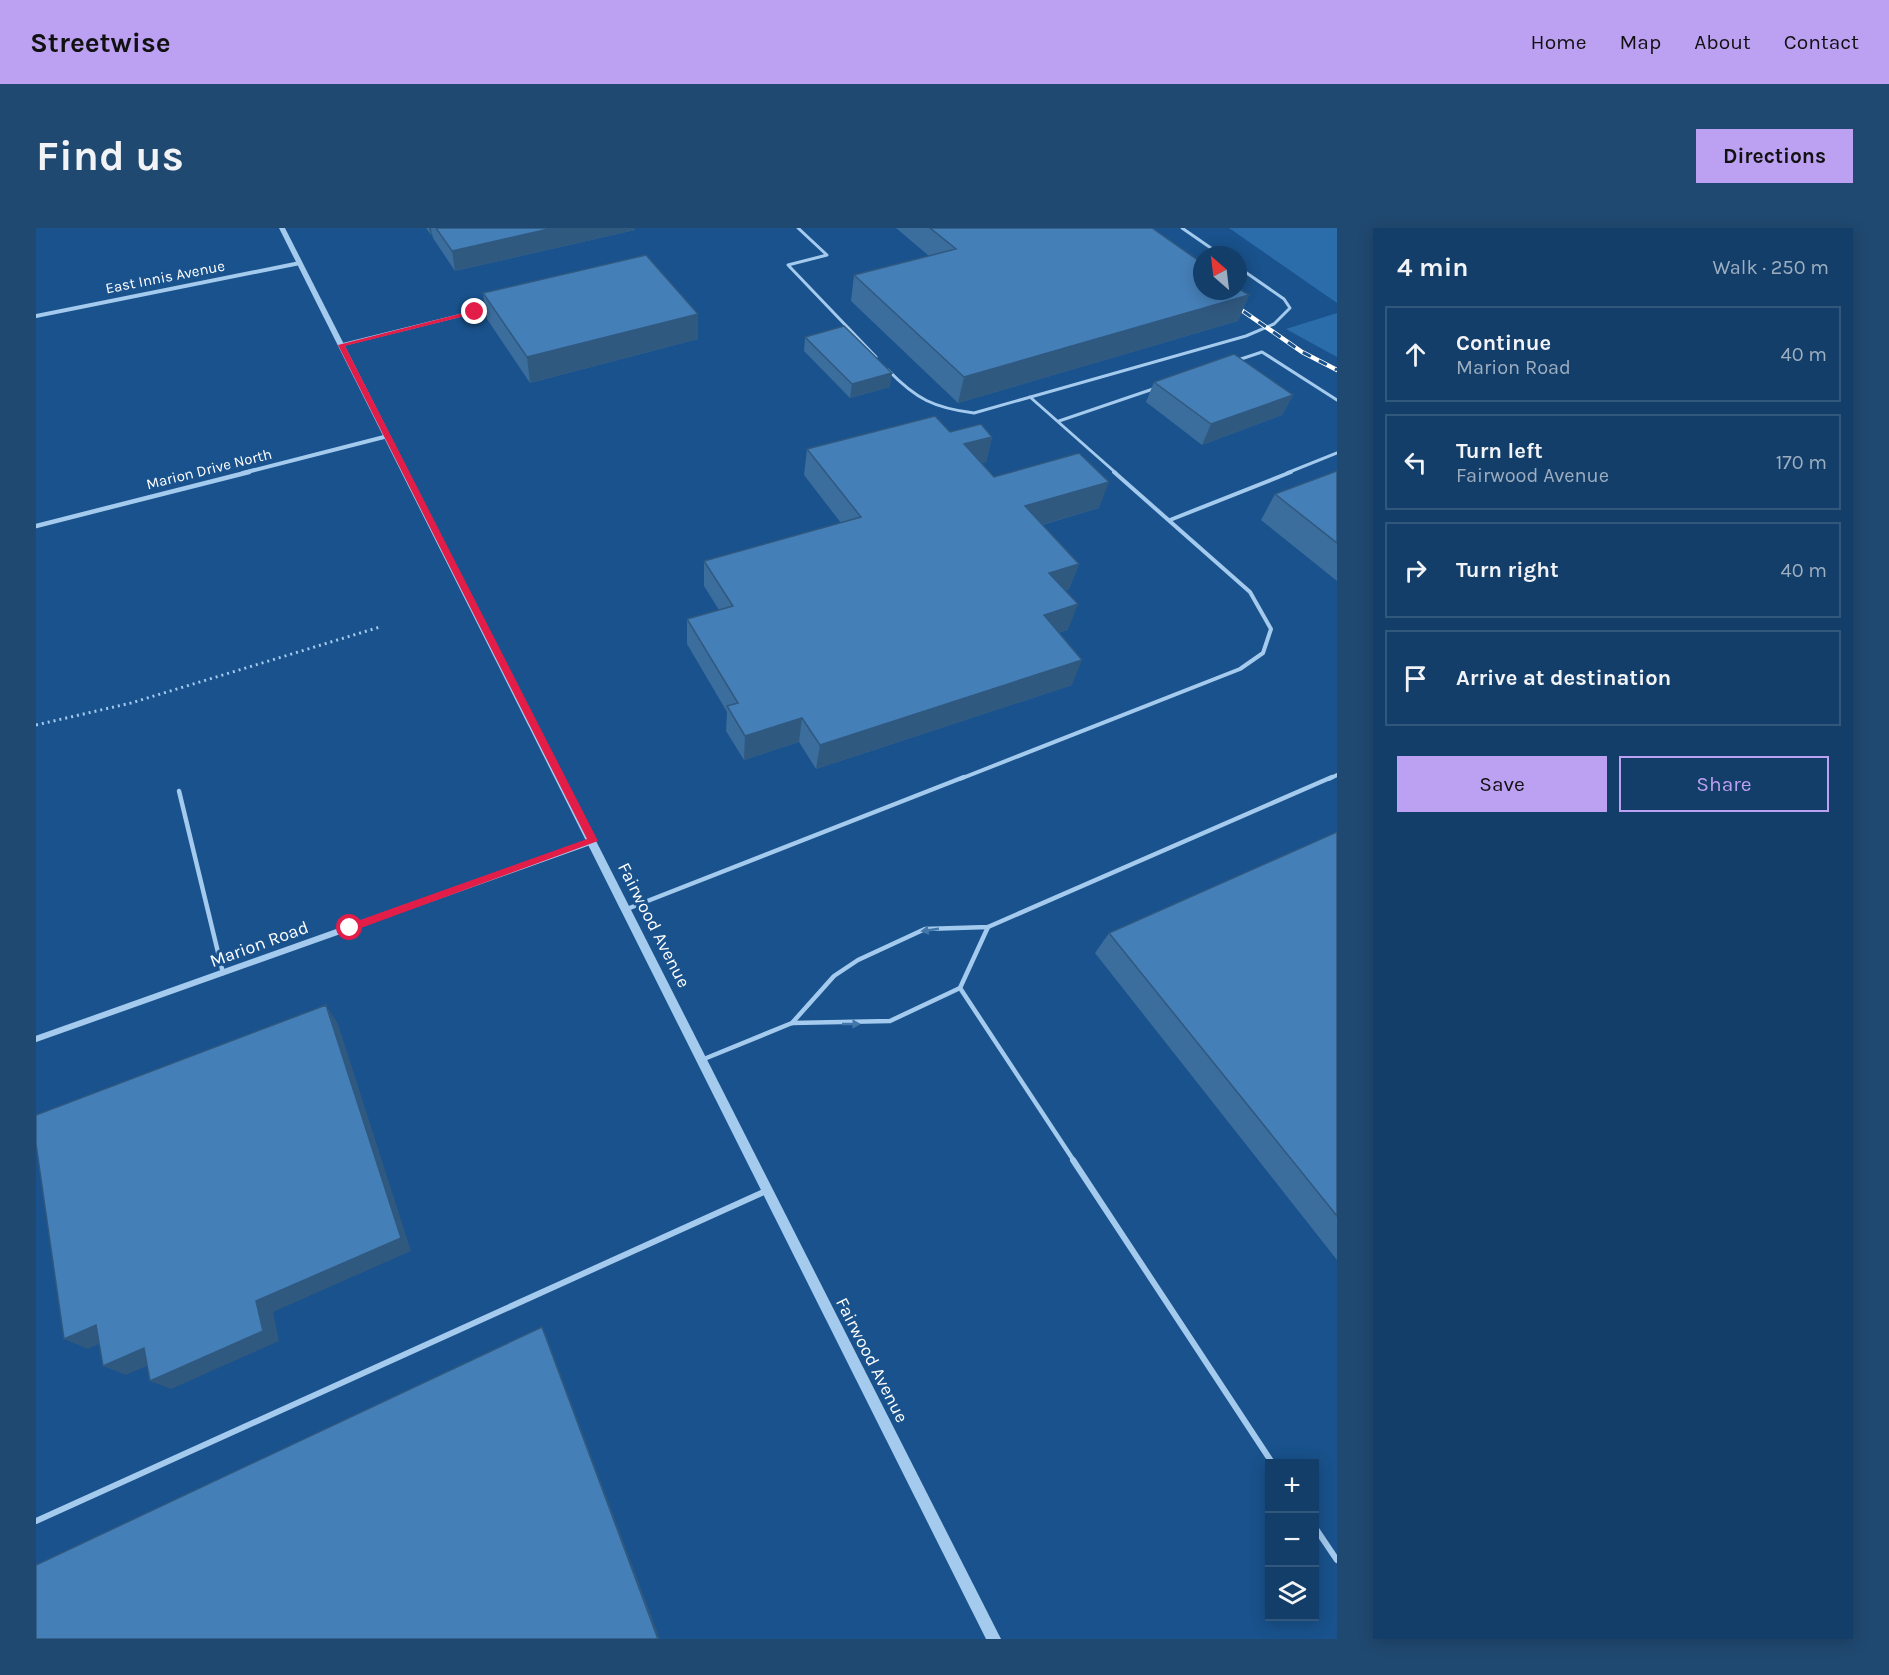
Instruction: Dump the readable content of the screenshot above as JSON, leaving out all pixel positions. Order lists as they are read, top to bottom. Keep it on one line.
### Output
{"streets":{"street":["East Innis Avenue","Marion Drive North","Fairwood Avenue","Marion Road"]},"crossings":[["East Innis Avenue","Fairwood Avenue"],["Marion Drive North","Fairwood Avenue"],["Fairwood Avenue","Marion Road"]],"north":"top left","page":{"header":"Streetwise","nav":["Home","Map","About","Contact"],"buttons":["Directions",["Save","Share"]],"title":"Find us","heading":["4 min","Walk · 250 m"],"list":[["Continue","Marion Road","40 m"],["Turn left","Fairwood Avenue","170 m"],["Turn right","40 m"],"Arrive at destination"],"map_buttons":["+","−"]}}
